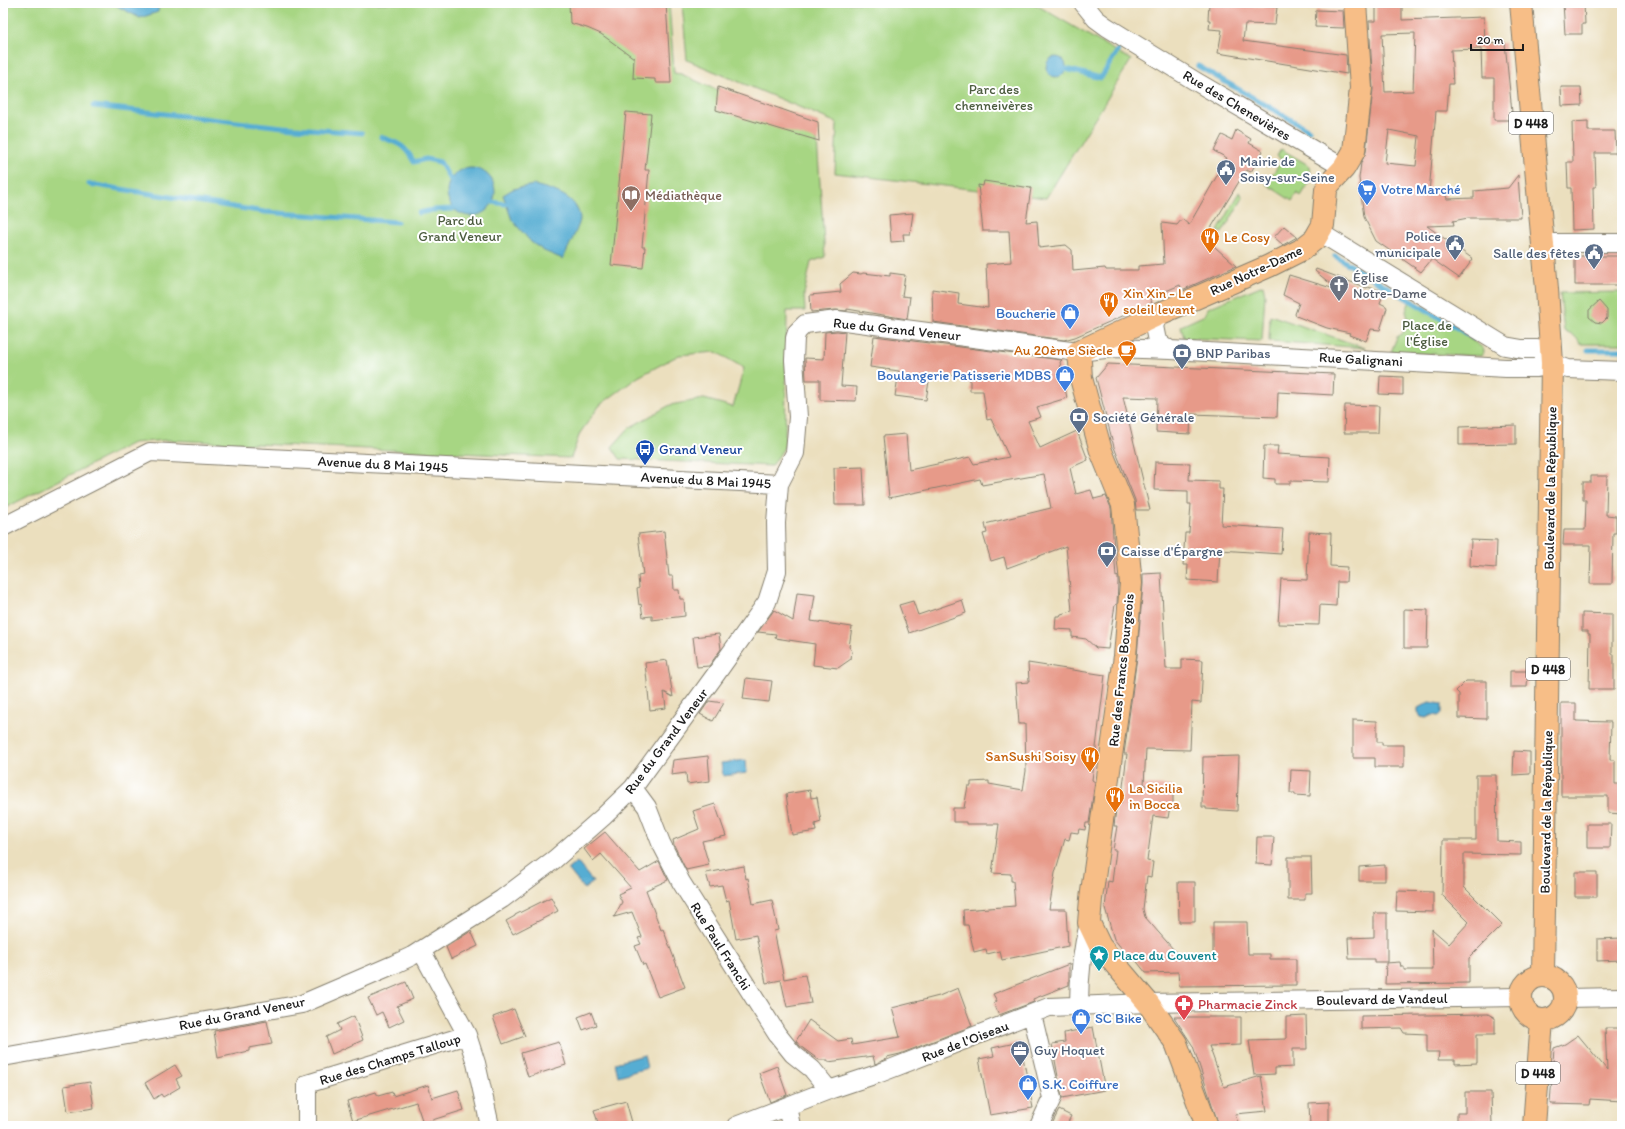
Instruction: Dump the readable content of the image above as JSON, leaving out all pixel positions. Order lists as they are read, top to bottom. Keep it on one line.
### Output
{"streets":{"main road":["D 448","Rue Notre-Dame","Boulevard de la République","Rue des Francs Bourgeois"],"street":["Rue des Chenevières","Rue du Grand Veneur","Rue Galignani","Avenue du 8 Mai 1945","Rue Paul Franchi","Boulevard de Vandeul","Rue de l'Oiseau","Rue des Champs Talloup"]},"crossings":[["D 448","Boulevard de la République"],["D 448","Boulevard de Vandeul"],["Rue Notre-Dame","Rue du Grand Veneur"],["Rue Notre-Dame","Rue Galignani"],["Rue Notre-Dame","Rue des Francs Bourgeois"],["Rue du Grand Veneur","Rue Galignani"],["Rue du Grand Veneur","Avenue du 8 Mai 1945"],["Rue du Grand Veneur","Rue des Francs Bourgeois"],["Rue du Grand Veneur","Rue Paul Franchi"],["Rue Galignani","Boulevard de la République"],["Rue Galignani","Rue des Francs Bourgeois"],["Boulevard de la République","Boulevard de Vandeul"],["Rue des Francs Bourgeois","Rue de l'Oiseau"],["Rue Paul Franchi","Rue de l'Oiseau"],["Boulevard de Vandeul","Rue de l'Oiseau"]],"parks":["Parc des chenneivères","Parc du Grand Veneur","Place de l'Église"],"places":{"public building":["Mairie de Soisy-sur-Seine","Police municipale","Salle des fêtes"],"supermarket":["Votre Marché"],"library":["Médiathèque"],"restaurant":["Le Cosy","Xin Xin - Le soleil levant","SanSushi Soisy","La Sicilia in Bocca"],"church":["Église Notre-Dame"],"shop":["Boucherie","Boulangerie Patisserie MDBS","SC Bike","S.K. Coiffure"],"cafe":["Au 20ème Siècle"],"bank":["BNP Paribas","Société Générale","Caisse d'Épargne"],"bus stop":["Grand Veneur"],"place":["Place du Couvent"],"pharmacy":["Pharmacie Zinck"],"office":["Guy Hoquet"]},"scale_bar":"20 m"}
